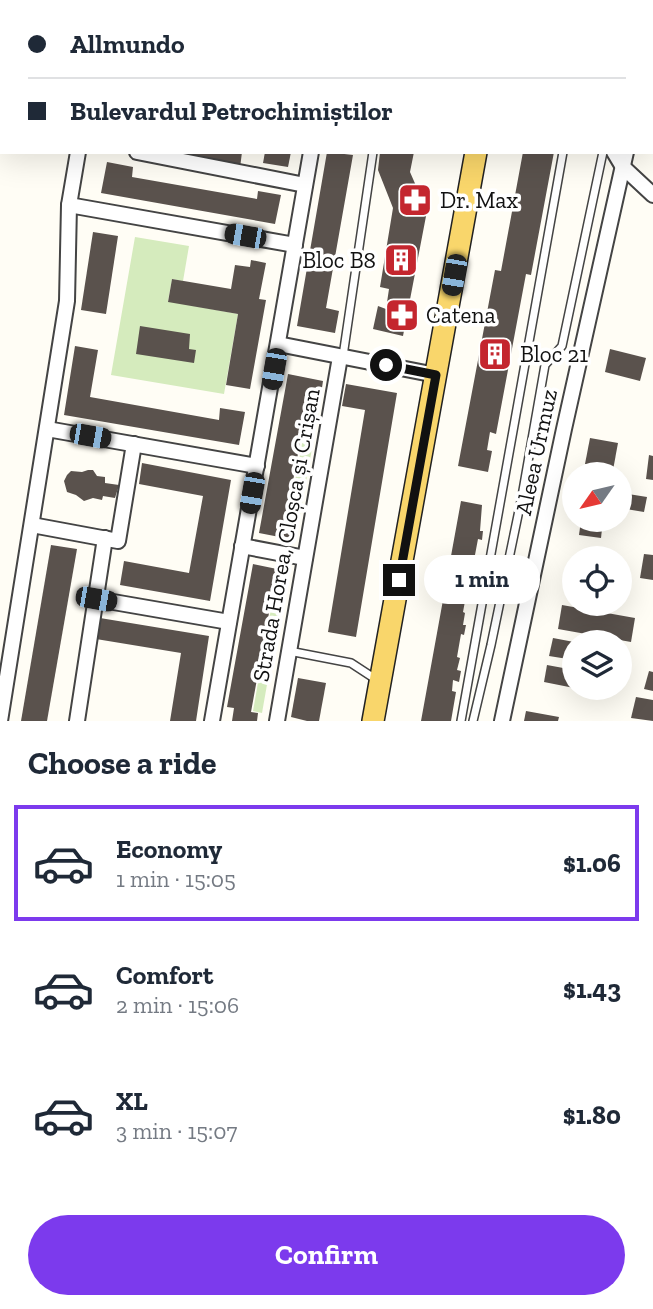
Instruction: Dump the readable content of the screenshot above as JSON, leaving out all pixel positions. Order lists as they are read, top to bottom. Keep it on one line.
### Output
{"streets":{"street":["Aleea Urmuz","Strada Horea, Cloșca și Crișan"]},"places":{"pharmacy":["Dr. Max","Catena"],"building":["Bloc B8","Bloc 21"]},"north":"bottom left","page":{"banner":["Allmundo","Bulevardul Petrochimiștilor"],"bubble":"1 min","heading":"Choose a ride","list":[{"name":"Economy","note":"1 min · 15:05","value":"$1.06"},{"name":"Comfort","note":"2 min · 15:06","value":"$1.43"},{"name":"XL","note":"3 min · 15:07","value":"$1.80"}],"buttons":"Confirm"}}
